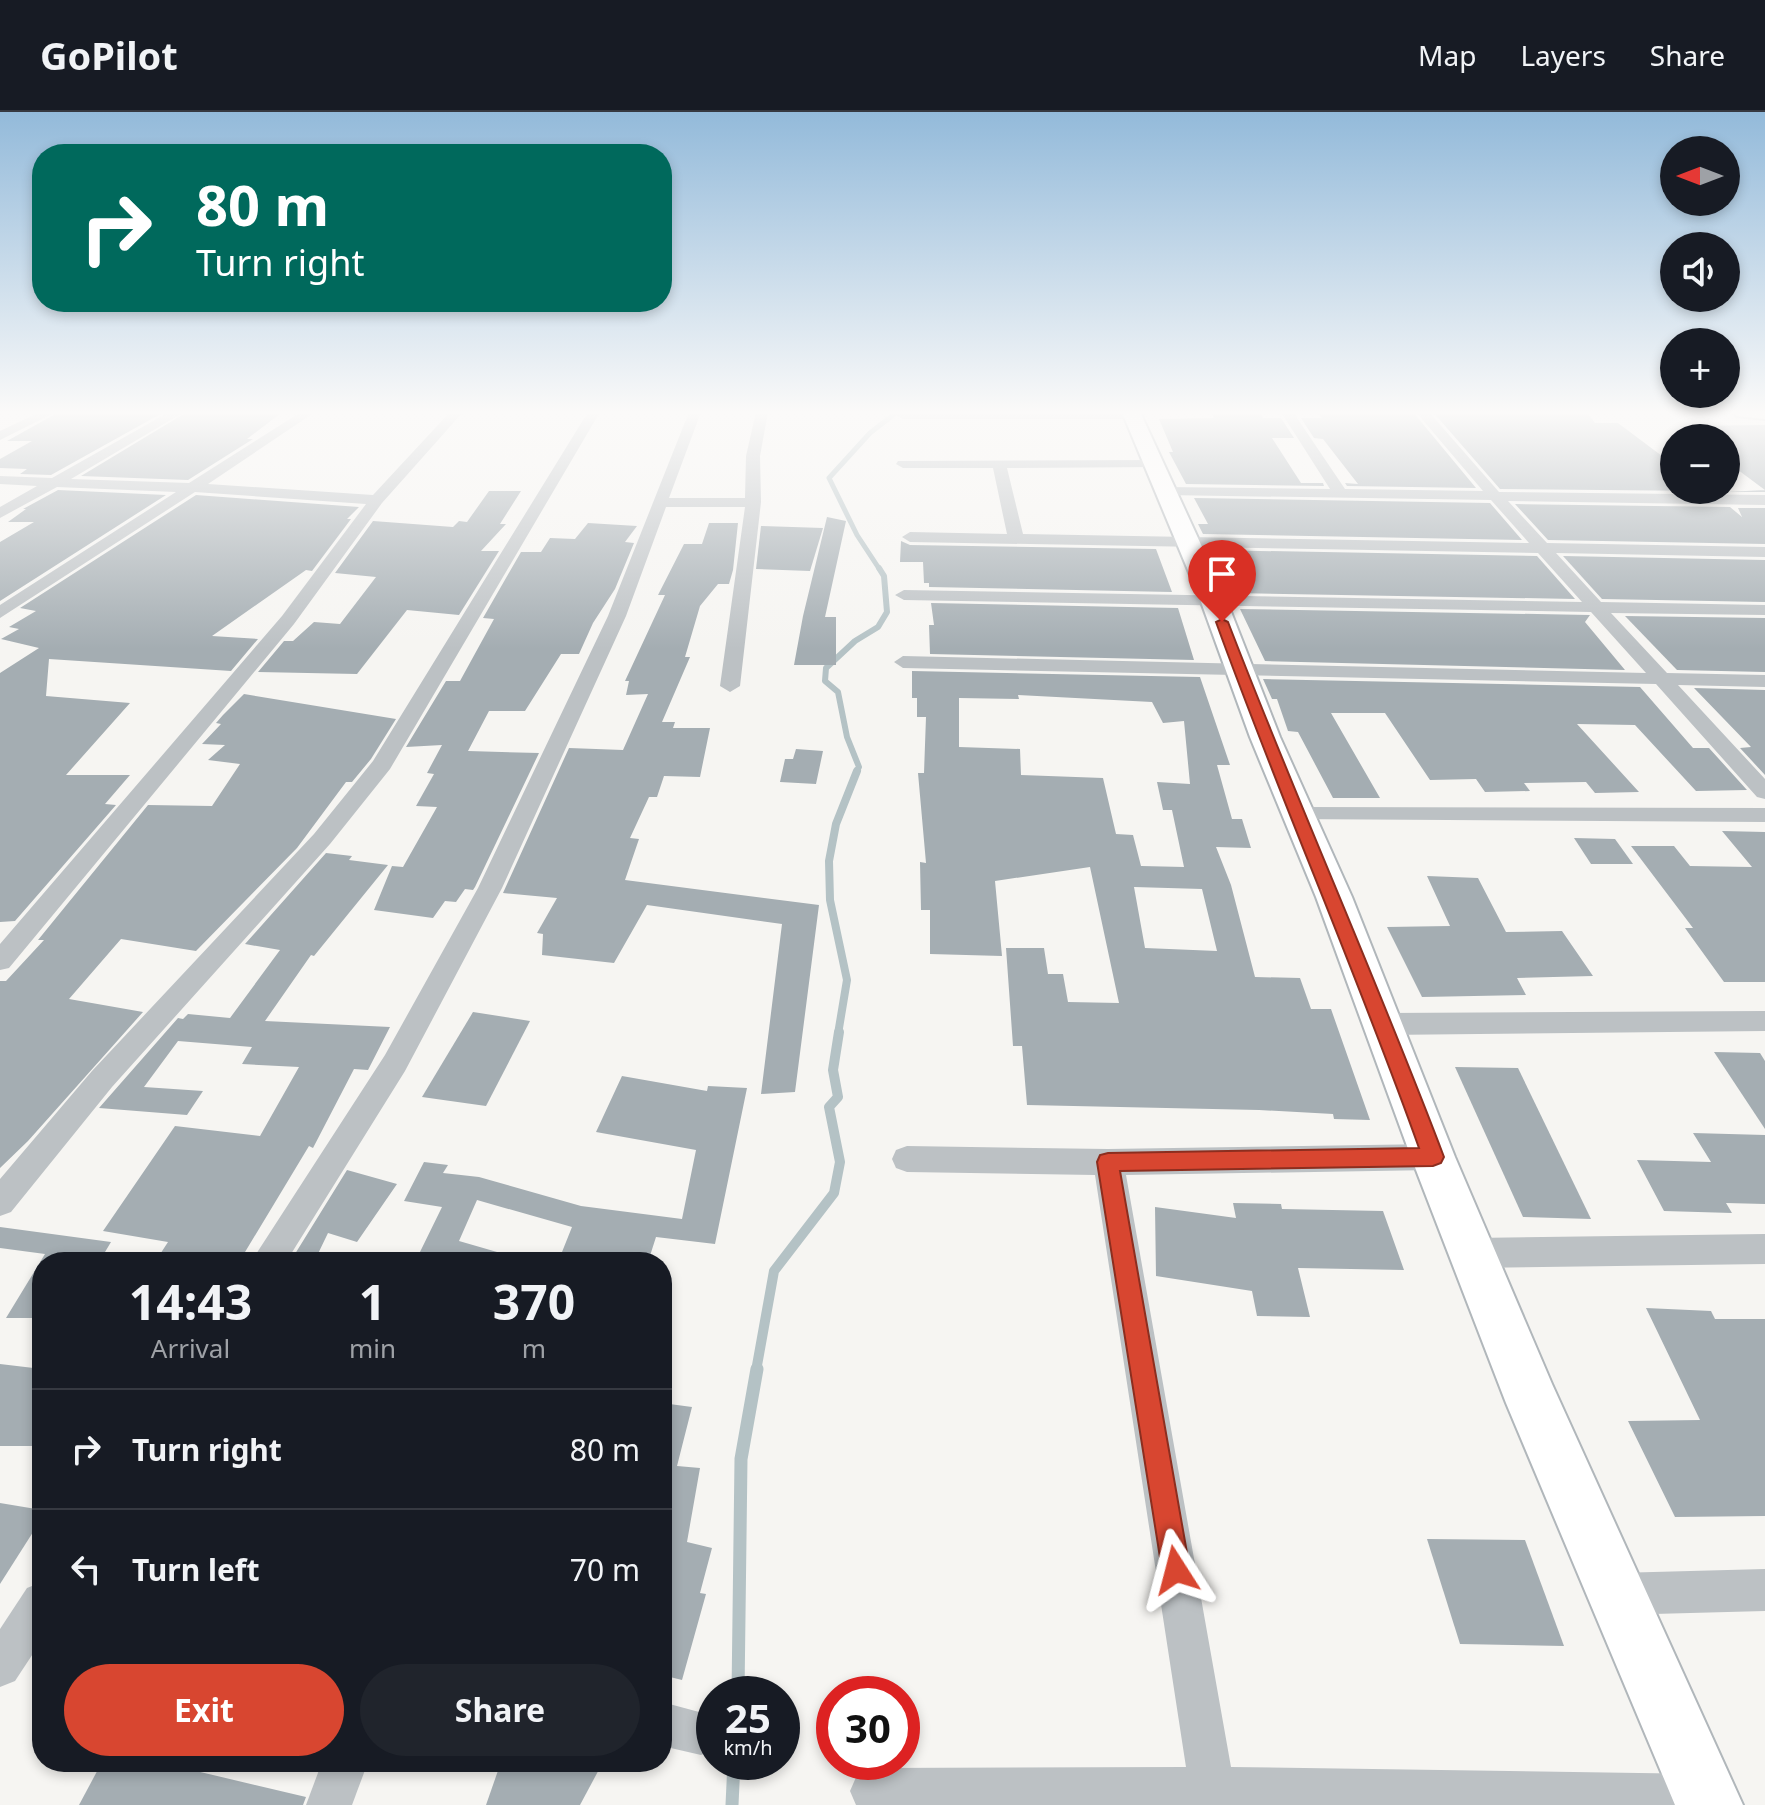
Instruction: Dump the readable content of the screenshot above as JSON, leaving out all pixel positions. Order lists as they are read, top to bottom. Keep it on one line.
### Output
{"north":"left","page":{"header":"GoPilot","nav":["Map","Layers","Share"],"map_buttons":["+","−"],"turn":["80 m","Turn right"],"eta":["14:43","Arrival","1","min","370","m"],"list":[{"name":"Turn right","value":"80 m"},{"name":"Turn left","value":"70 m"}],"buttons":["Exit","Share"],"speed":"25 km/h","limit":"30"}}
